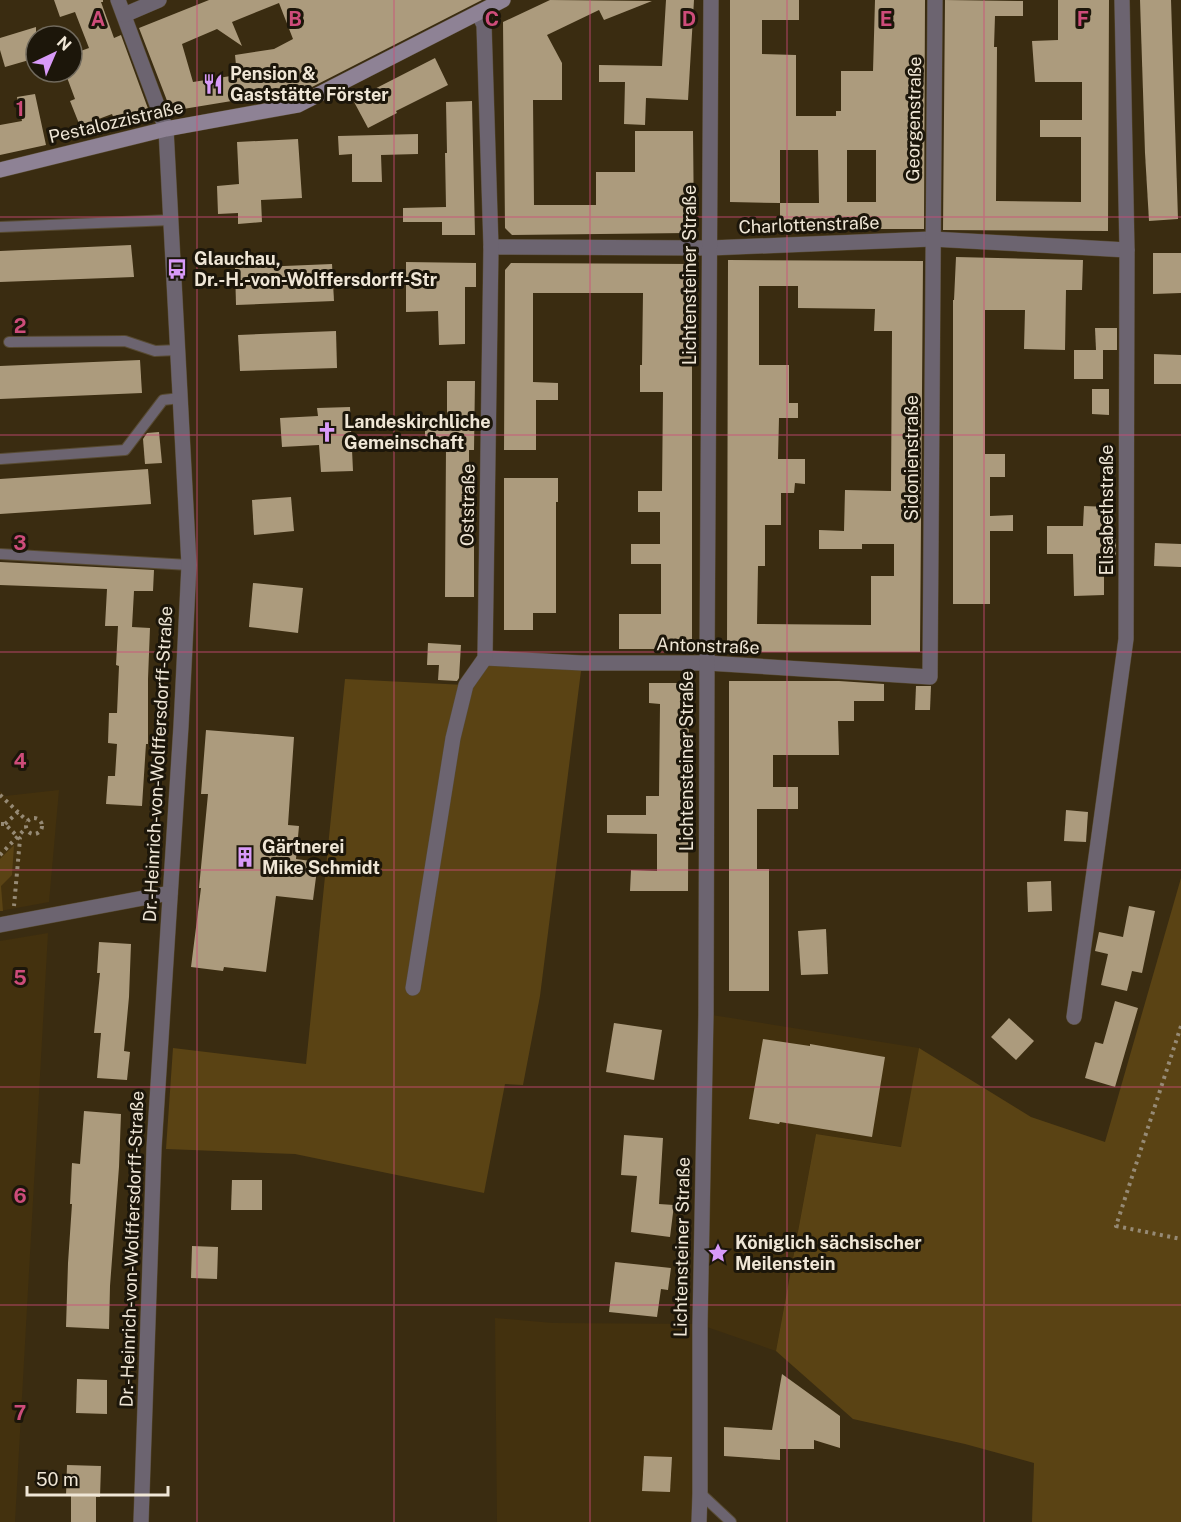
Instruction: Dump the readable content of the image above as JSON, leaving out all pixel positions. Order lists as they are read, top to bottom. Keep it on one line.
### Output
{"streets":{"street":["Georgenstraße","Pestalozzistraße","Charlottenstraße","Lichtensteiner Straße","Sidonienstraße","Oststraße","Elisabethstraße","Antonstraße","Dr.-Heinrich-von-Wolffersdorff-Straße"]},"crossings":[["Georgenstraße","Charlottenstraße"],["Georgenstraße","Sidonienstraße"],["Pestalozzistraße","Oststraße"],["Pestalozzistraße","Dr.-Heinrich-von-Wolffersdorff-Straße"],["Charlottenstraße","Lichtensteiner Straße"],["Charlottenstraße","Sidonienstraße"],["Charlottenstraße","Oststraße"],["Charlottenstraße","Elisabethstraße"],["Lichtensteiner Straße","Antonstraße"],["Sidonienstraße","Antonstraße"],["Oststraße","Antonstraße"]],"places":{"restaurant":["Pension & Gaststätte Förster"],"bus stop":["Glauchau, Dr.-H.-von-Wolffersdorff-Str"],"church":["Landeskirchliche Gemeinschaft"],"building":["Gärtnerei Mike Schmidt"],"place":["Königlich sächsischer Meilenstein"]},"scale_bar":"50 m","north":"top right","grid":{"columns":["A","B","C","D","E","F"],"rows":["1","2","3","4","5","6","7"]}}
